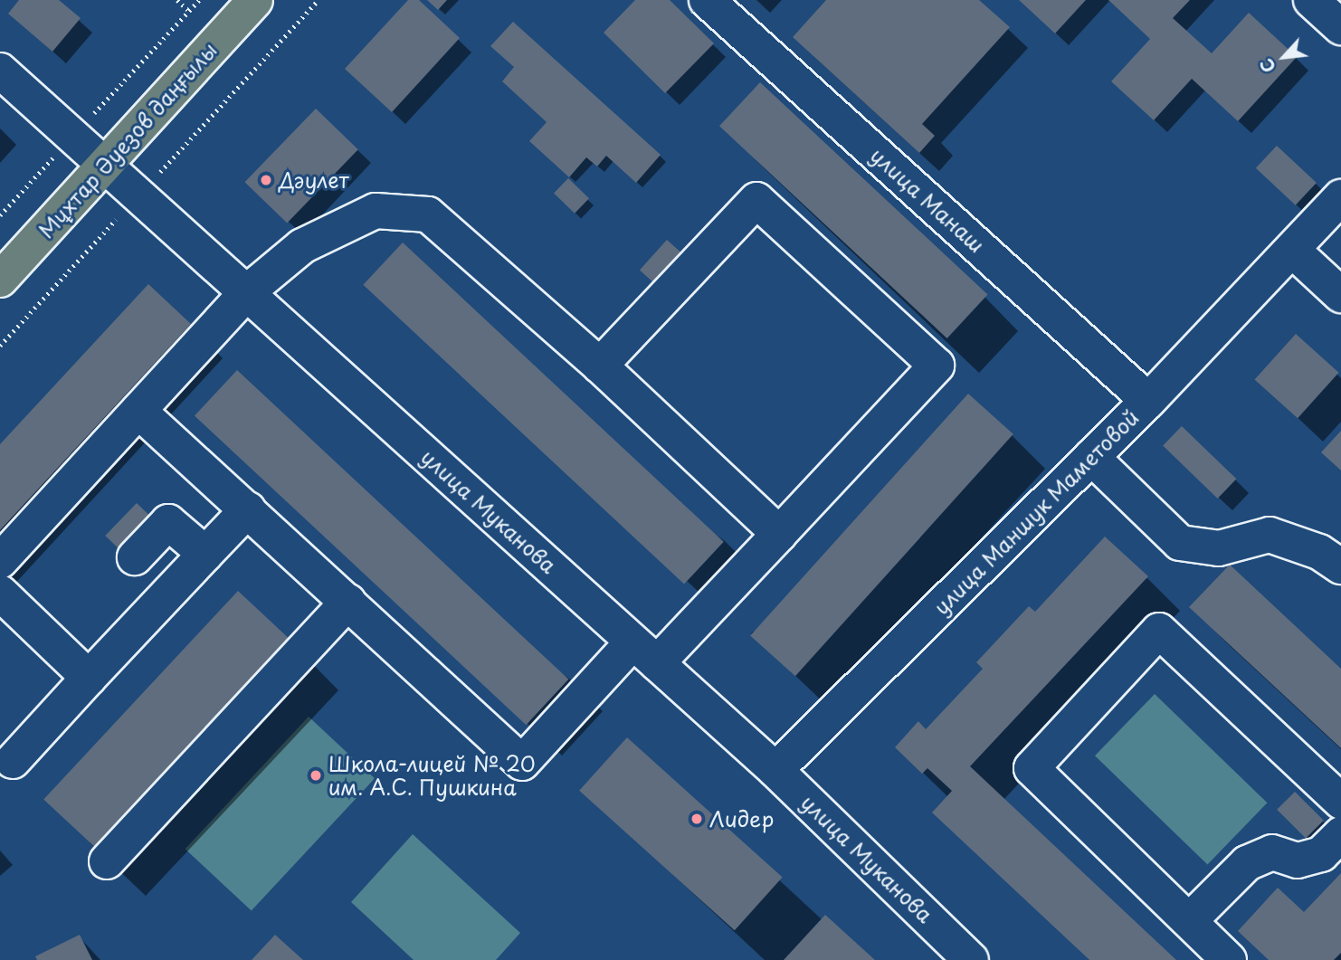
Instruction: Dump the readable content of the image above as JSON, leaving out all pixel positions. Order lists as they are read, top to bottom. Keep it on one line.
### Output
{"streets":{"main road":["Мұхтар Әуезов даңғылы"],"street":["улица Манаш","улица Муканова","улица Маншук Маметовой"]},"crossings":[["Мұхтар Әуезов даңғылы","улица Муканова"],["улица Манаш","улица Маншук Маметовой"],["улица Муканова","улица Маншук Маметовой"]],"places":["Дәулет","Школа-лицей № 20 им. А.С. Пушкина","Лидер"],"north":"bottom left"}
